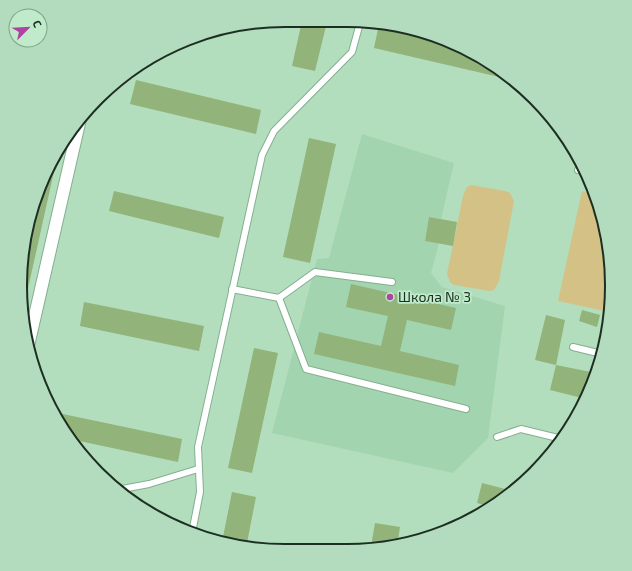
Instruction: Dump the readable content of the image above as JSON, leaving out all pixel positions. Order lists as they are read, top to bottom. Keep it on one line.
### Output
{"places":["Школа № 3"],"north":"top right"}
